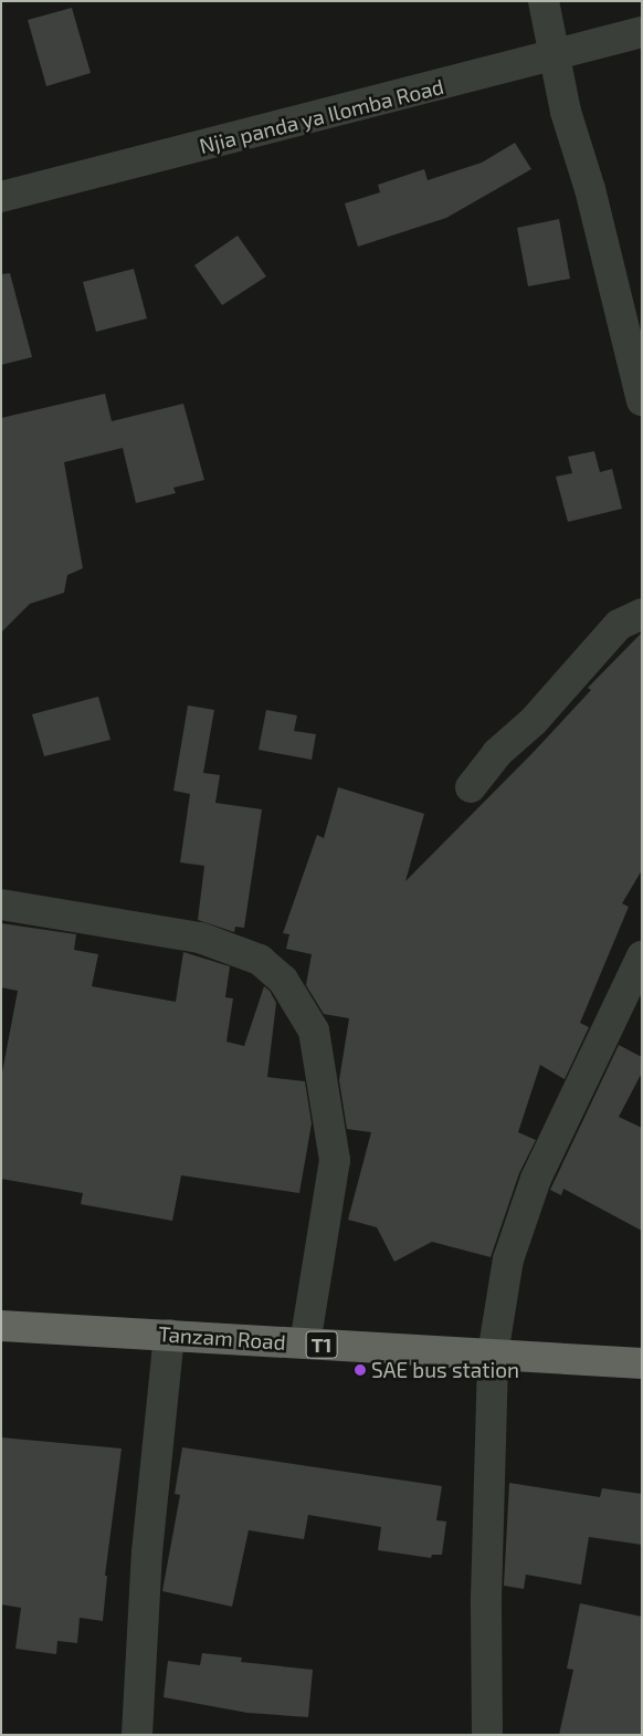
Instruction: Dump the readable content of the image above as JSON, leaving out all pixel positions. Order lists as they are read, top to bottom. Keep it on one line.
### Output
{"streets":{"highway":["Tanzam Road","T1"],"street":["Njia panda ya Ilomba Road"]},"places":["SAE bus station"]}
